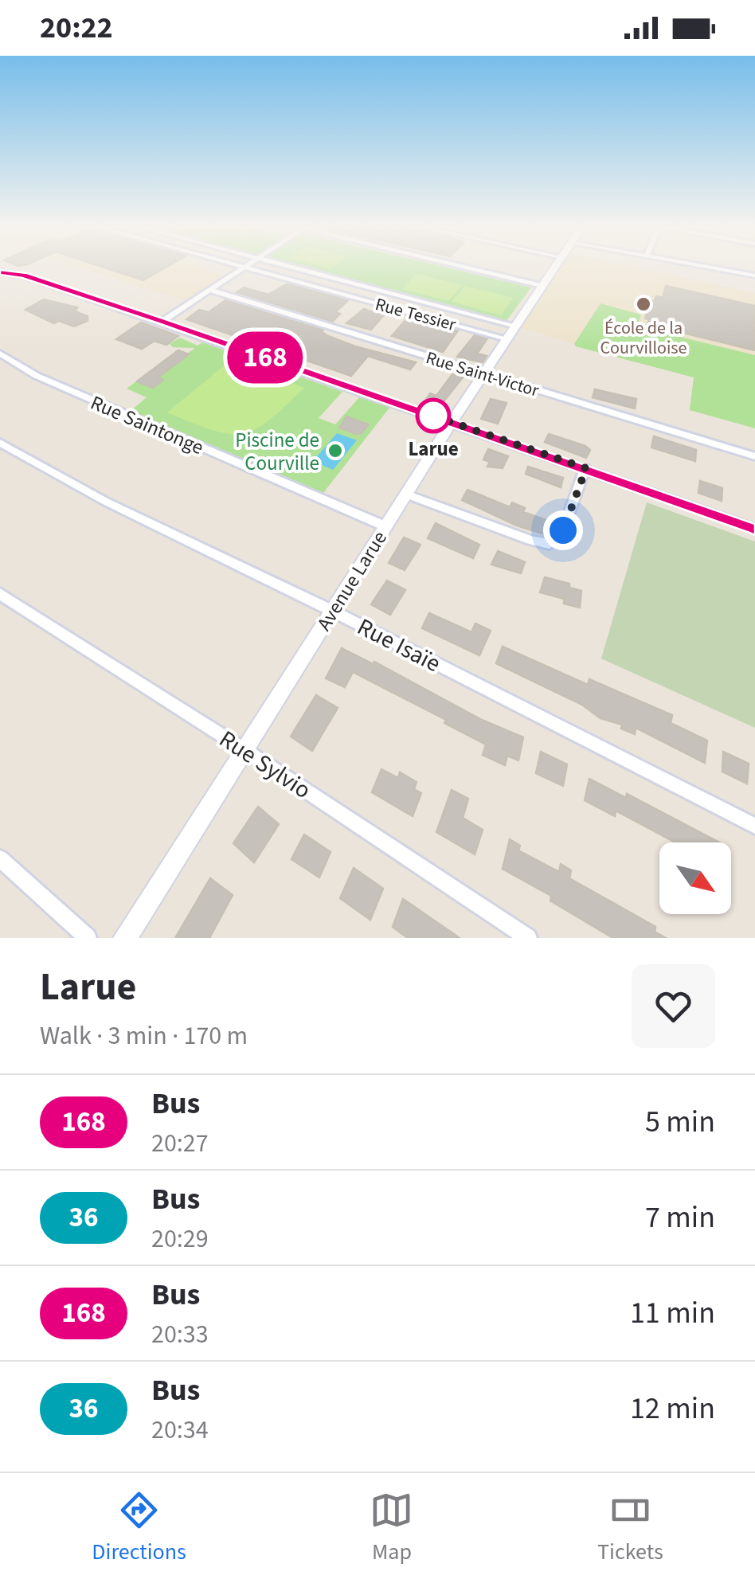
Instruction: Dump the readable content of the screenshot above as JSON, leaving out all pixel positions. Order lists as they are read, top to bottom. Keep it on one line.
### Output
{"streets":{"street":["Rue Tessier","Rue Saint-Victor","Rue Saintonge","Avenue Larue","Rue Isaïe","Rue Sylvio"]},"crossings":[["Rue Tessier","Avenue Larue"],["Rue Saint-Victor","Avenue Larue"],["Rue Saintonge","Avenue Larue"],["Avenue Larue","Rue Isaïe"],["Avenue Larue","Rue Sylvio"]],"places":["École de la Courvilloise","Larue","Piscine de Courville"],"lines":["bus line 168"],"north":"bottom right","page":{"status":"20:22","on_map":"168","heading":["Larue","Walk · 3 min · 170 m"],"list":[{"mark":"168","name":"Bus","note":"20:27","value":"5 min"},{"mark":"36","name":"Bus","note":"20:29","value":"7 min"},{"mark":"168","name":"Bus","note":"20:33","value":"11 min"},{"mark":"36","name":"Bus","note":"20:34","value":"12 min"}],"tabs":["Directions","Map","Tickets"]}}
